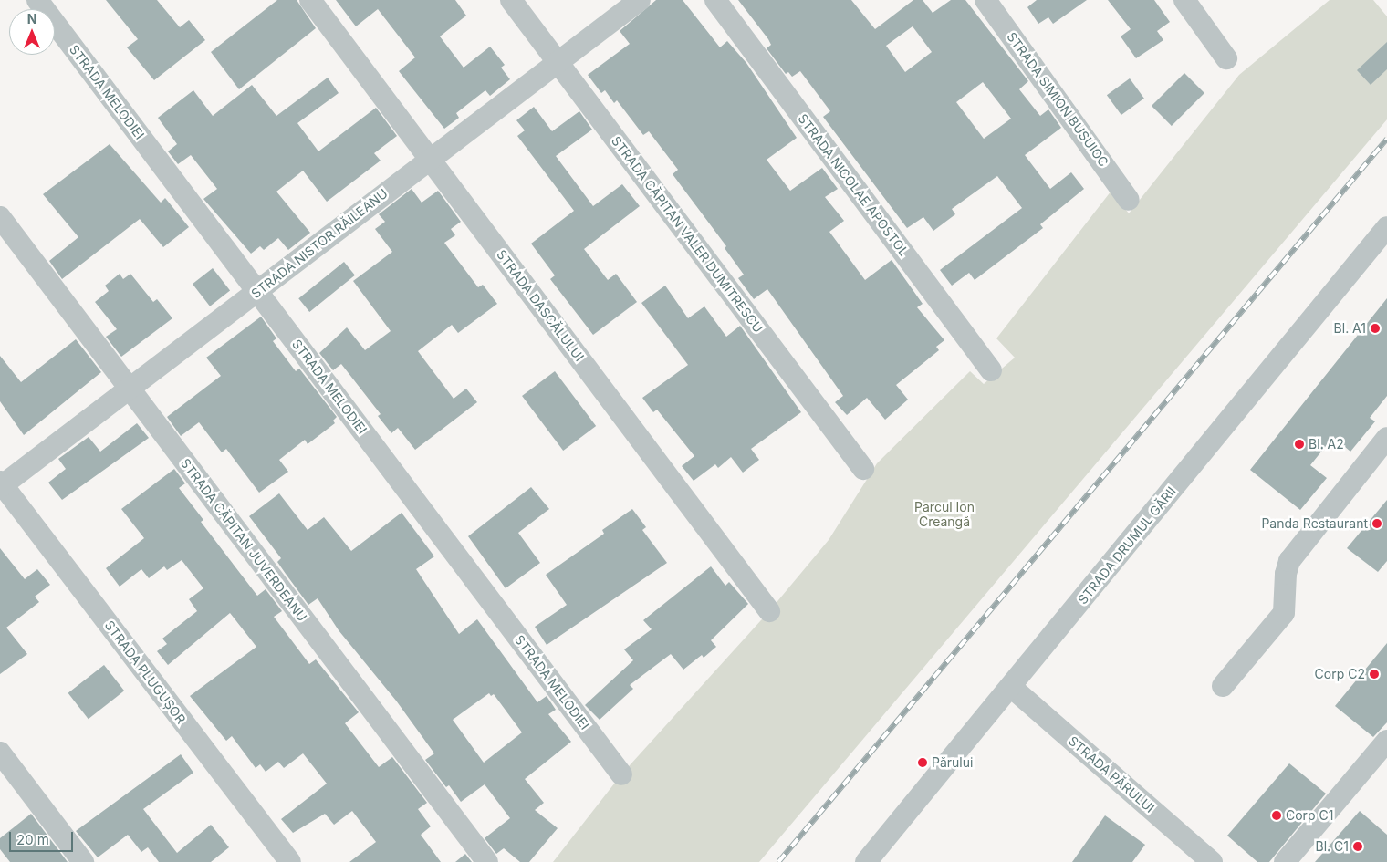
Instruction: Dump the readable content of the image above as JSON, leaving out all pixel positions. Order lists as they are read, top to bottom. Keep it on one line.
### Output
{"streets":{"street":["STRADA MELODIEI","STRADA SIMION BUSUIOC","STRADA NICOLAE APOSTOL","STRADA CĂPITAN VALER DUMITRESCU","STRADA NISTOR RĂILEANU","STRADA DASCĂLULUI","STRADA CĂPITAN JUVERDEANU","STRADA DRUMUL GĂRII","STRADA PLUGUȘOR","STRADA PĂRULUI"]},"crossings":[["STRADA MELODIEI","STRADA NISTOR RĂILEANU"],["STRADA CĂPITAN VALER DUMITRESCU","STRADA NISTOR RĂILEANU"],["STRADA NISTOR RĂILEANU","STRADA DASCĂLULUI"],["STRADA NISTOR RĂILEANU","STRADA CĂPITAN JUVERDEANU"],["STRADA NISTOR RĂILEANU","STRADA PLUGUȘOR"],["STRADA DRUMUL GĂRII","STRADA PĂRULUI"]],"parks":["Parcul Ion Creangă"],"places":["Bl. A1","Bl. A2","Panda Restaurant","Corp C2","Părului","Corp C1","Bl. C1"],"scale_bar":"20 m","north":"top"}
